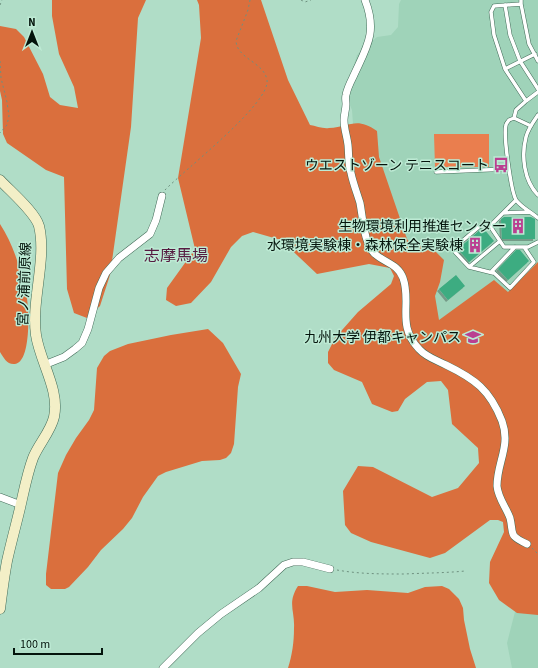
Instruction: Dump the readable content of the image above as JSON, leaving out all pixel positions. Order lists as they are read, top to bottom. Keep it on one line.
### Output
{"streets":{"main road":["宮ノ浦前原線"]},"districts":["志摩馬場"],"places":{"bus stop":["ウエストゾーン テニスコート"],"building":["生物環境利用推進センター","水環境実験棟・森林保全実験棟"],"school or university":["九州大学 伊都キャンパス"]},"scale_bar":"100 m","north":"top"}
